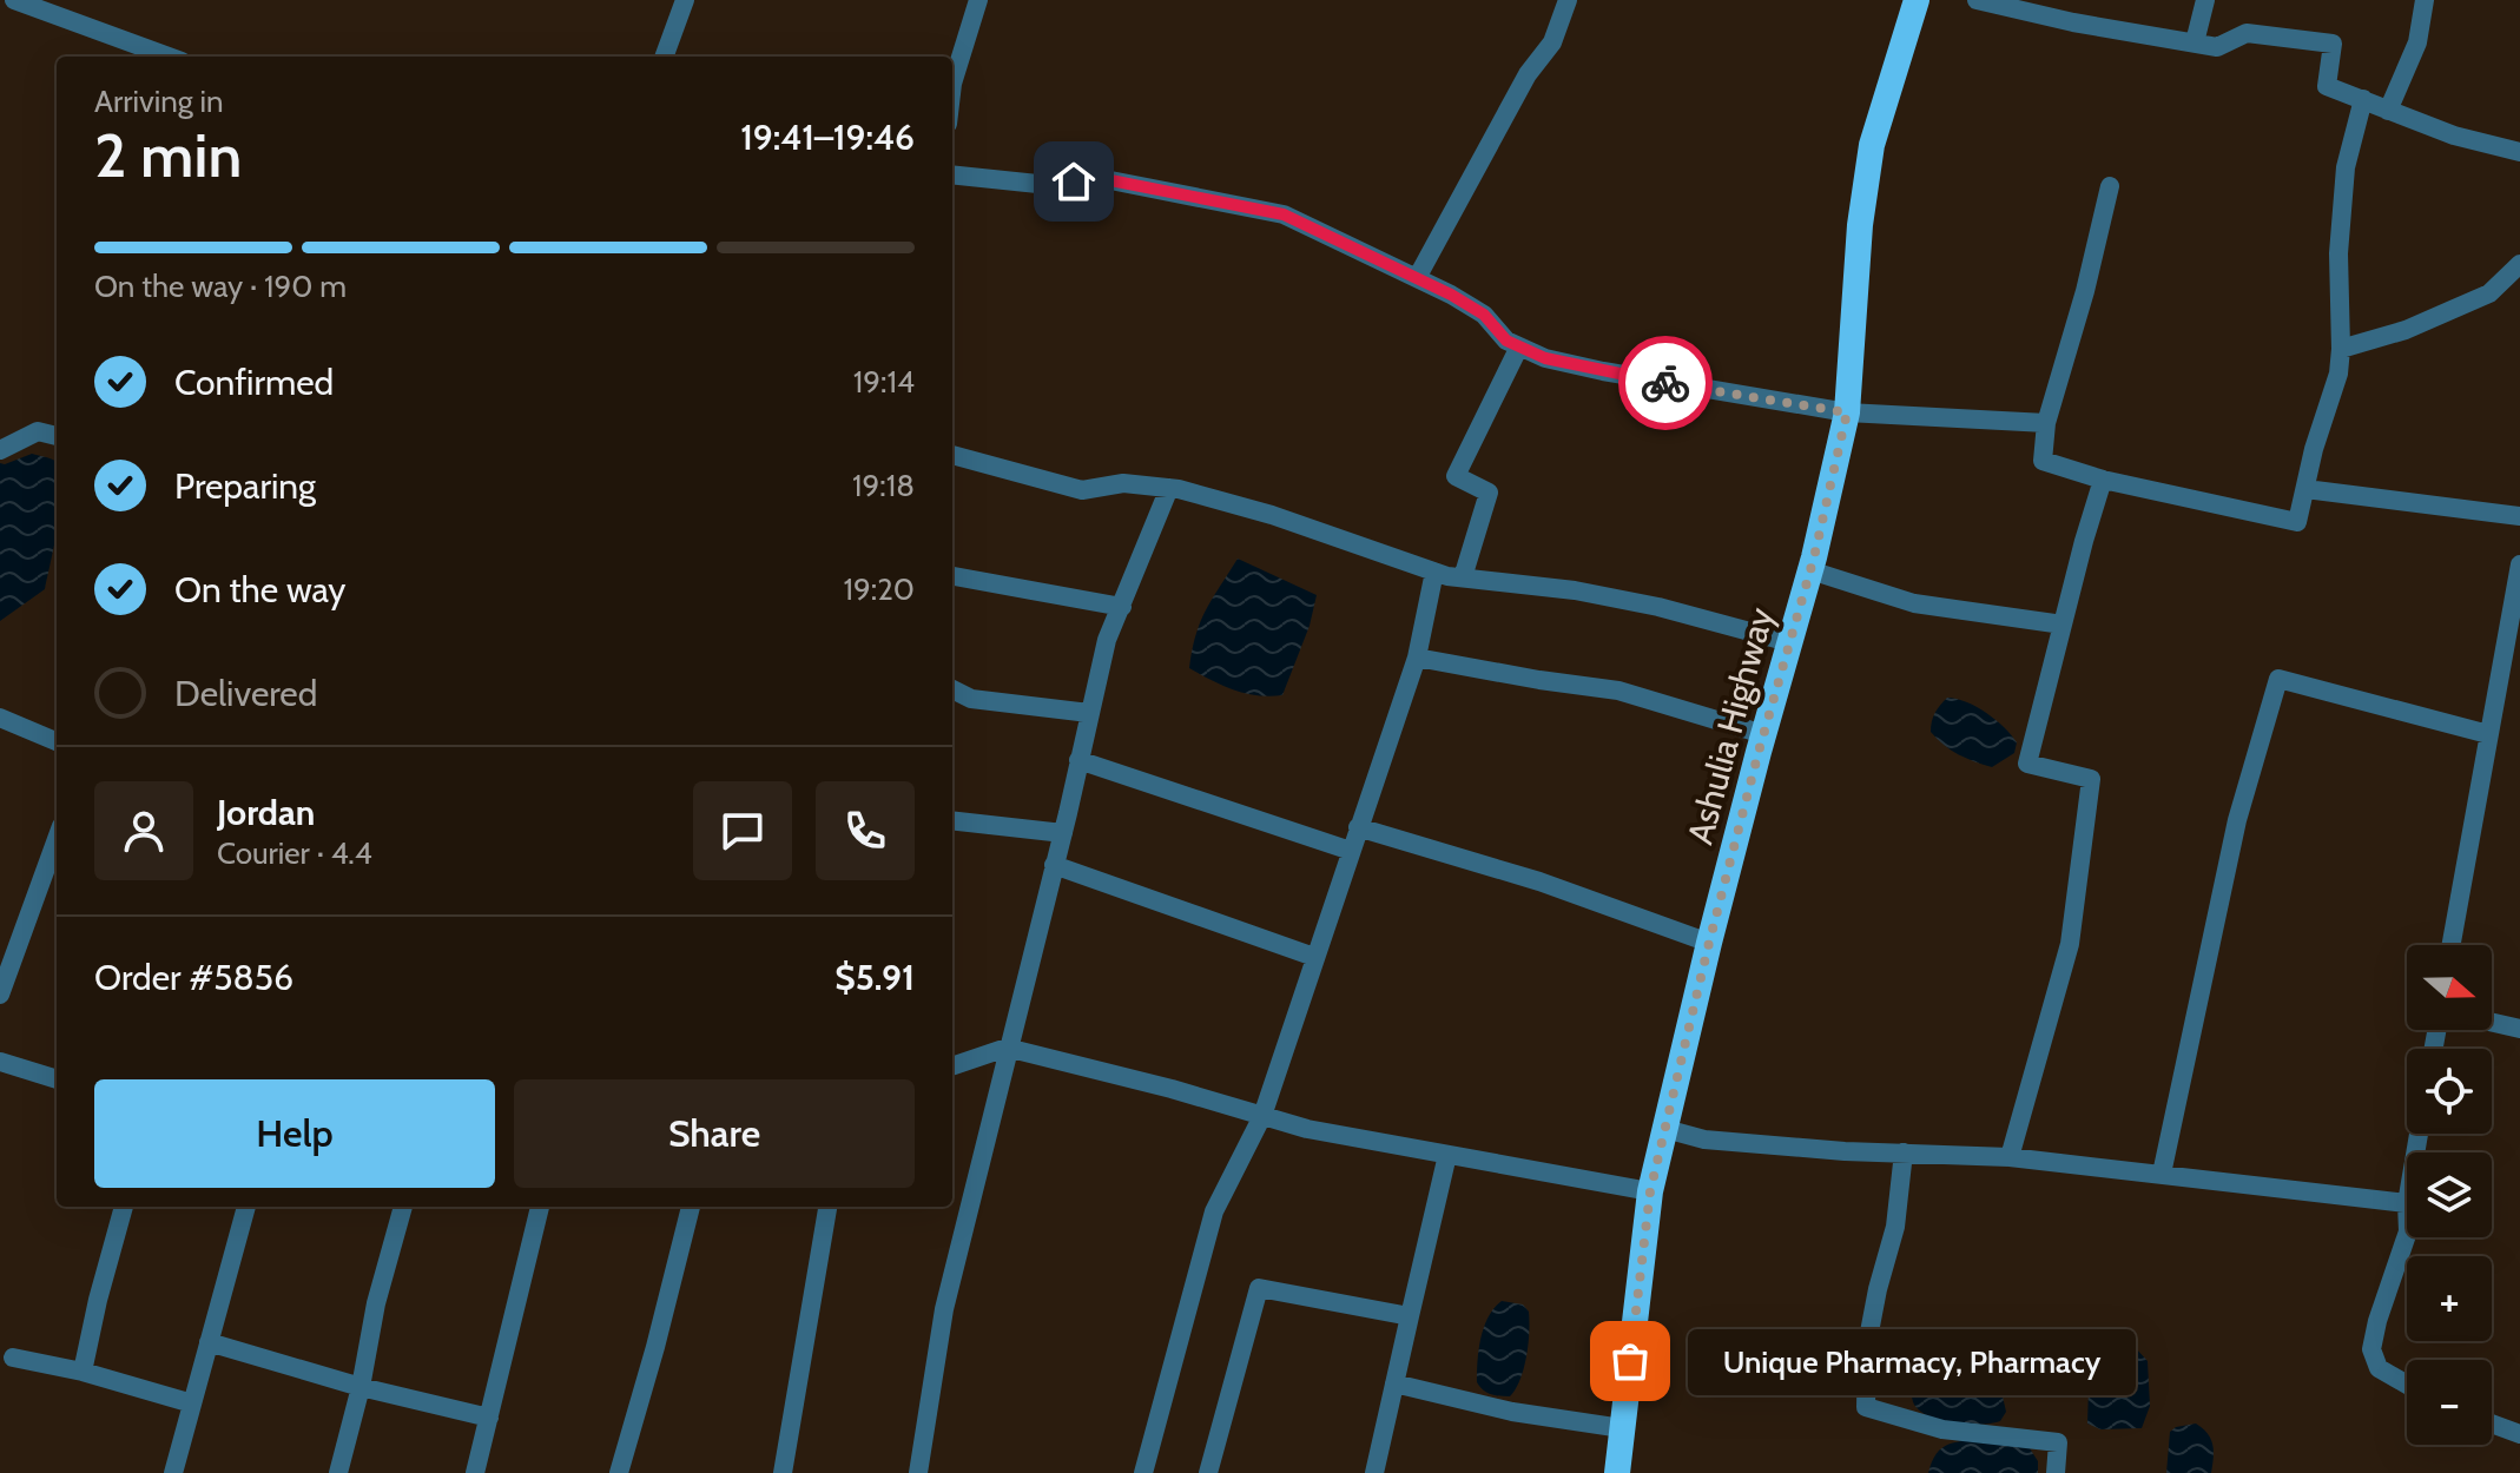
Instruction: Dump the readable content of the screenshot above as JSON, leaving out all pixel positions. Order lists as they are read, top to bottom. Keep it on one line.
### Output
{"streets":{"highway":["Ashulia Highway"]},"places":["Unique Pharmacy, Pharmacy"],"north":"right","page":{"heading":["2 min","Arriving in","19:41–19:46"],"panel":["Jordan","Courier · 4.4","Order #5856","$5.91"],"bar":"On the way · 190 m","list":[["Confirmed","19:14"],["Preparing","19:18"],["On the way","19:20"],"Delivered"],"map_buttons":["+","−"],"buttons":["Help","Share"],"bubble":"Unique Pharmacy, Pharmacy"}}
